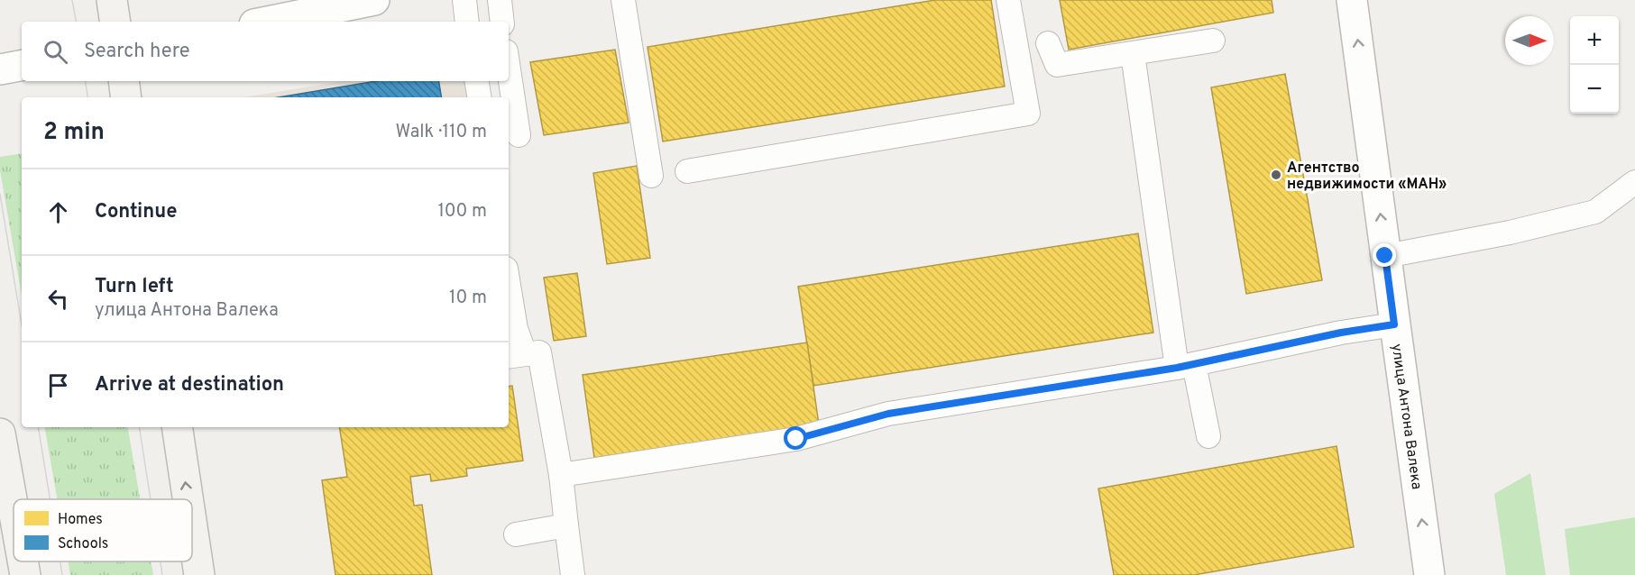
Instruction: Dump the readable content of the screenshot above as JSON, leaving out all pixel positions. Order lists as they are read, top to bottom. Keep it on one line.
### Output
{"streets":{"street":["улица Антона Валека"]},"one_way":["улица Антона Валека"],"places":["Агентство недвижимости «МАН»"],"legend":["Homes","Schools"],"north":"right","page":{"map_buttons":["+","−"],"search":"Search here","heading":["2 min","Walk · 110 m"],"list":[["Continue","100 m"],["Turn left","улица Антона Валека","10 m"],"Arrive at destination"]}}
